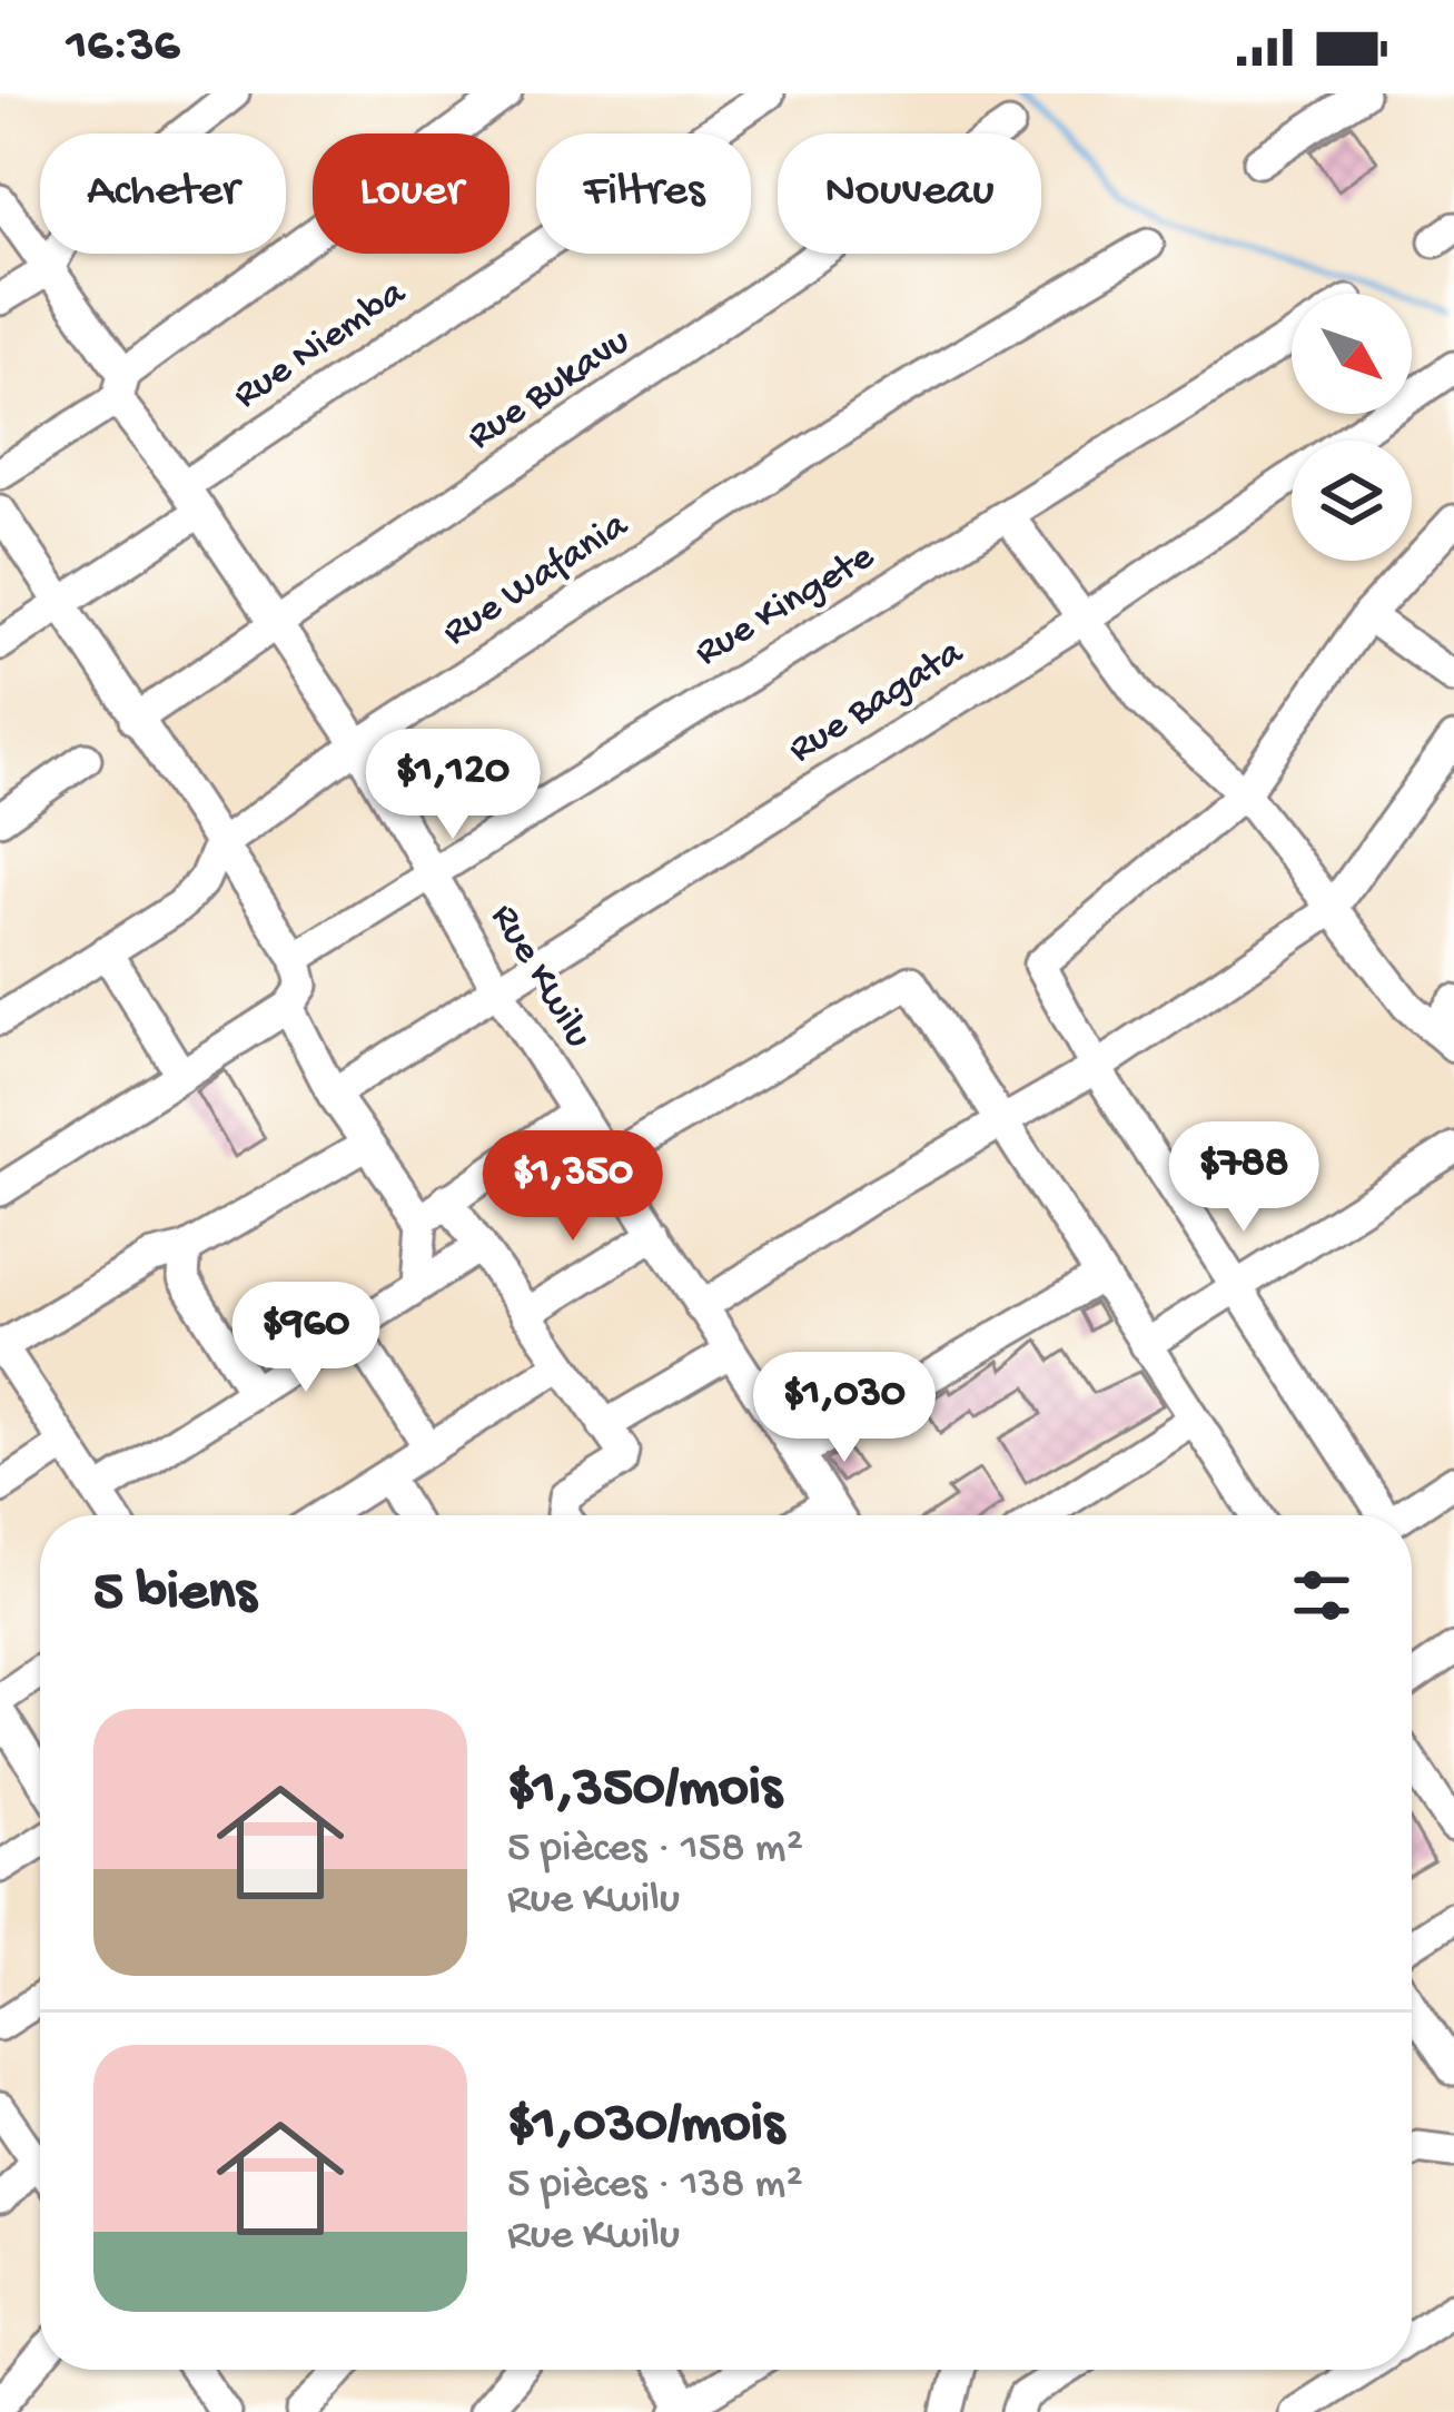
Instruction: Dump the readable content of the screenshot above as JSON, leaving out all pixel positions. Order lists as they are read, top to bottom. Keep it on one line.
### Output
{"streets":{"street":["Rue Niemba","Rue Bukavu","Rue Wafania","Rue Kingete","Rue Bagata","Rue Kwilu"]},"crossings":[["Rue Niemba","Rue Kwilu"],["Rue Bukavu","Rue Kwilu"],["Rue Wafania","Rue Kwilu"],["Rue Kingete","Rue Kwilu"],["Rue Bagata","Rue Kwilu"]],"north":"bottom right","page":{"status":"16:36","chip":["Acheter","Louer","Filtres","Nouveau"],"price":["$1,120","$788","$1,350","$960","$1,030"],"heading":"5 biens","list":[{"name":"$1,350/mois","note":"5 pièces · 158 m² · Rue Kwilu"},{"name":"$1,030/mois","note":"5 pièces · 138 m² · Rue Kwilu"}]}}
